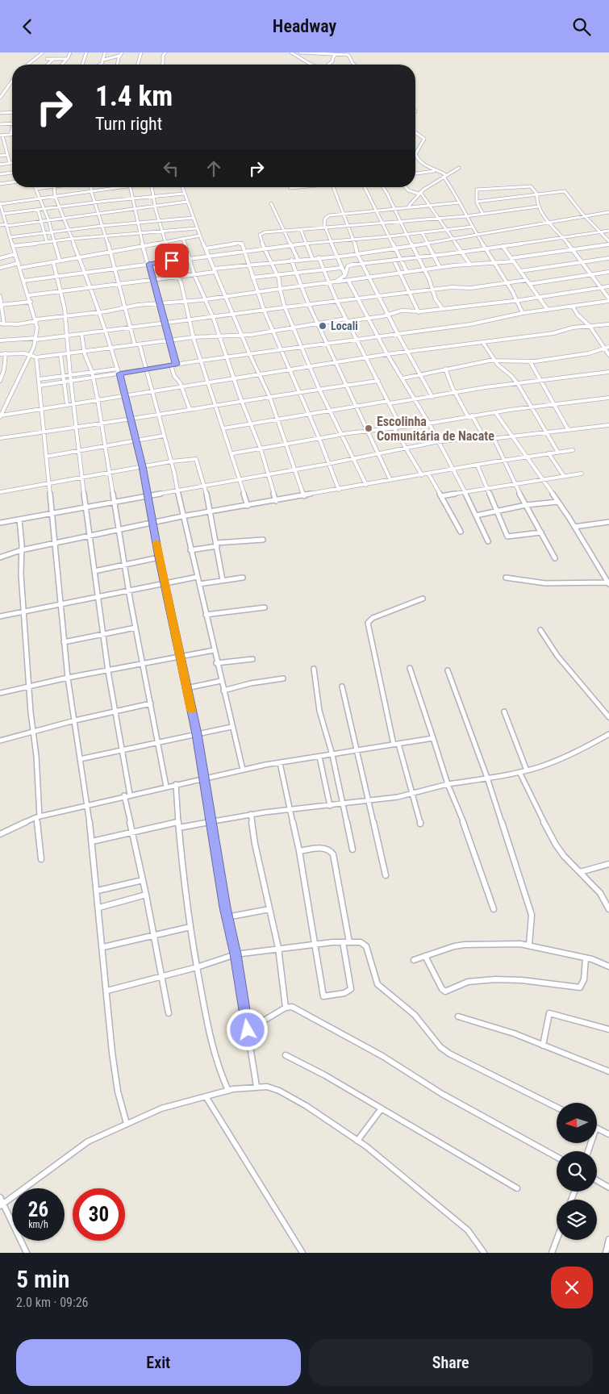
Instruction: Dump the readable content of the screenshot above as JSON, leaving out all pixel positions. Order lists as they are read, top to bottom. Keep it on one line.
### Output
{"places":["Locali","Escolinha Comunitária de Nacate"],"north":"left","page":{"header":"Headway","turn":["1.4 km","Turn right"],"speed":"26 km/h","limit":"30","heading":["5 min","2.0 km · 09:26"],"buttons":["Exit","Share"]}}
